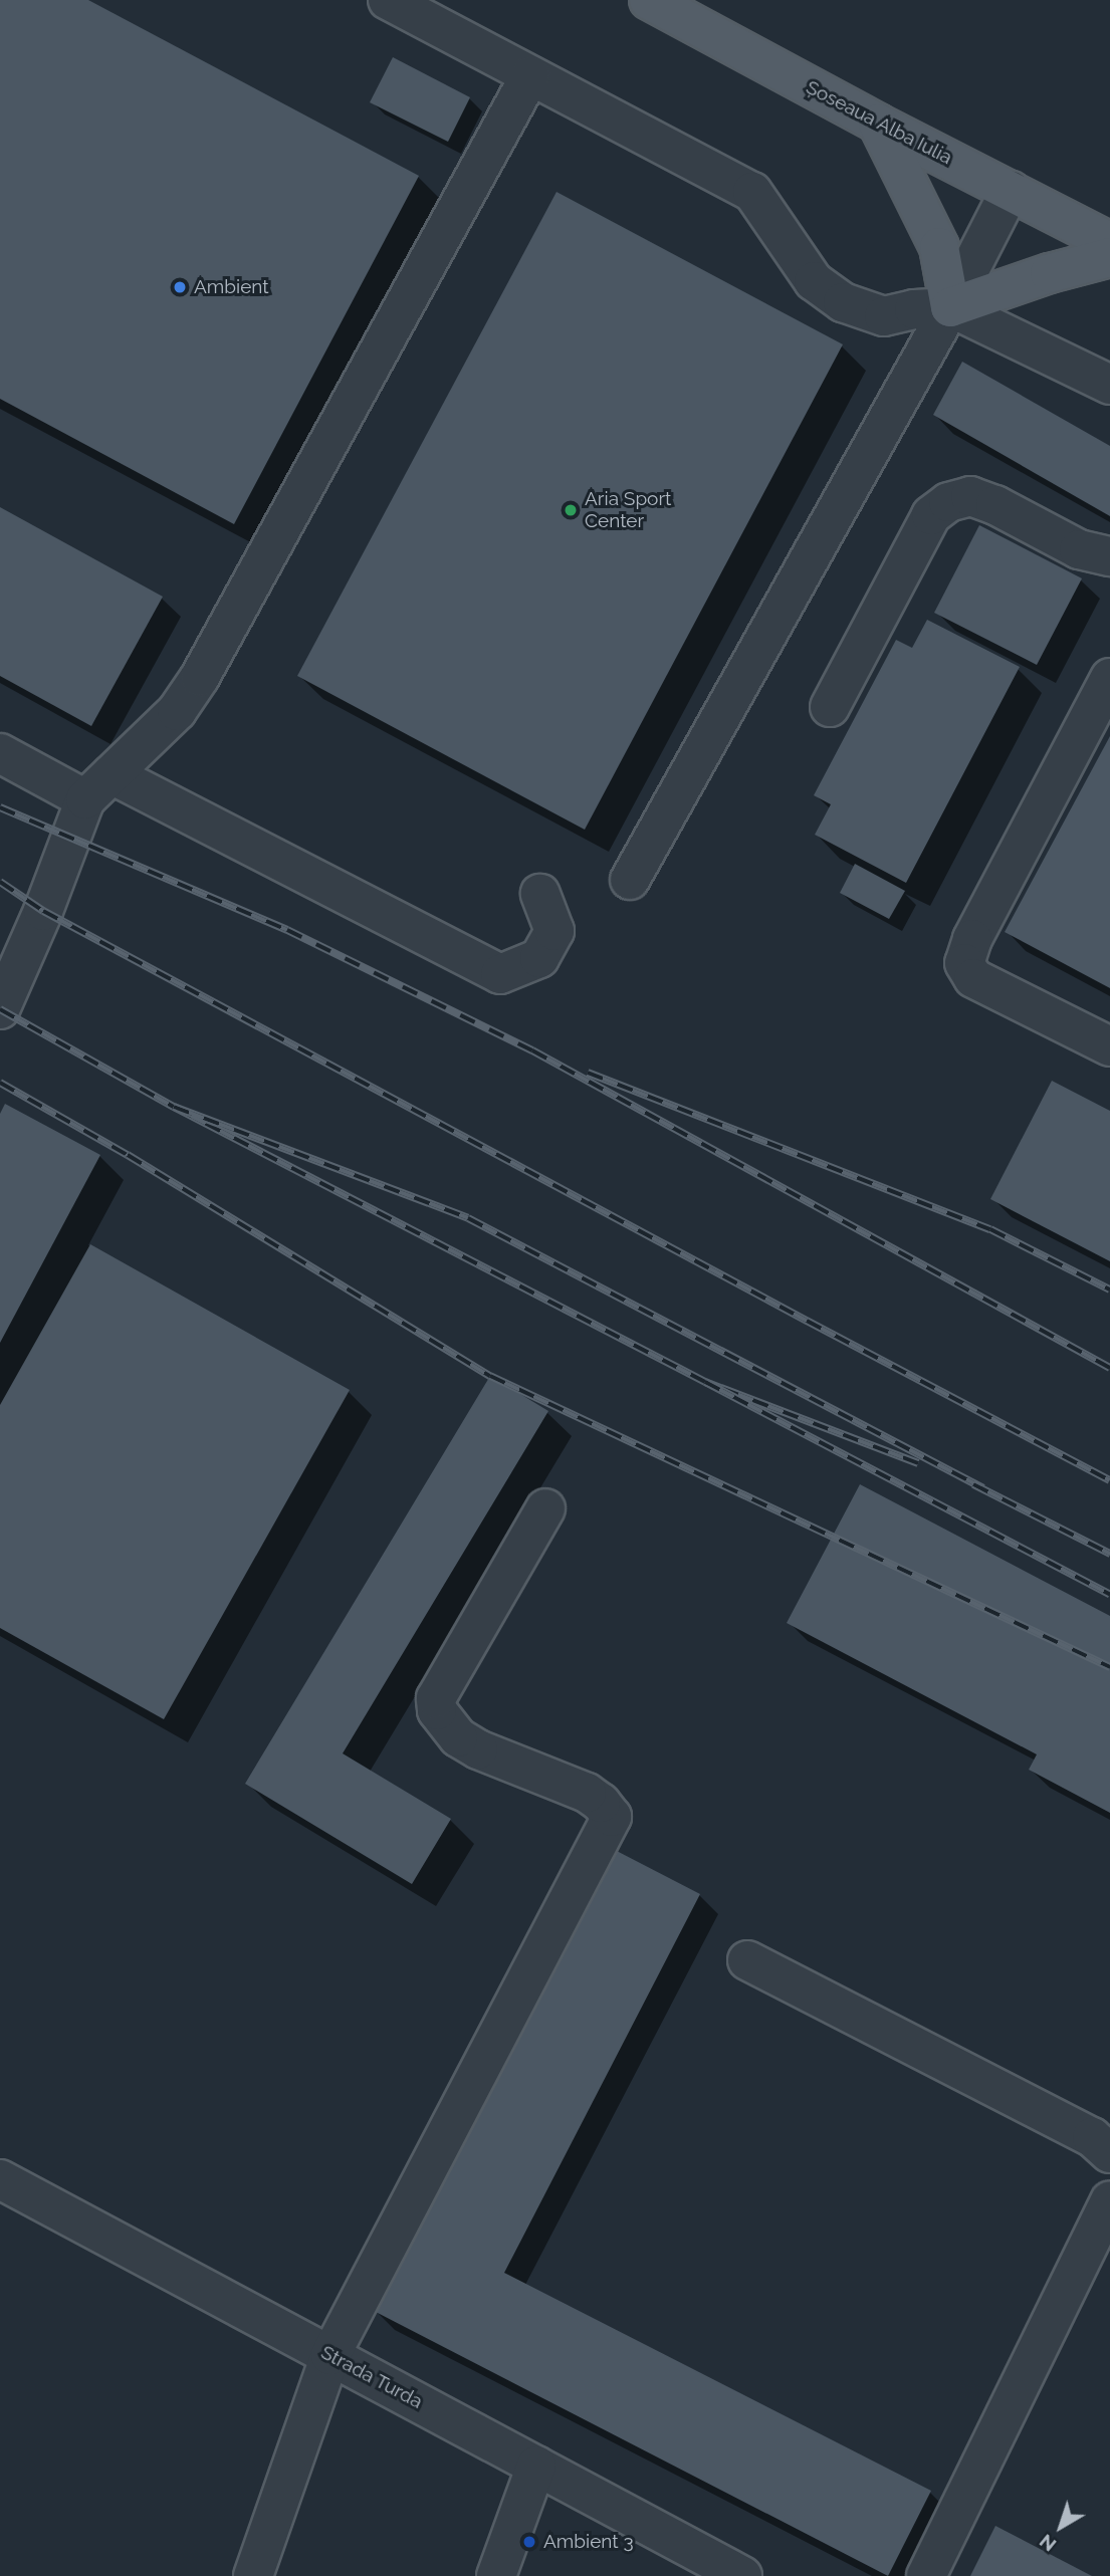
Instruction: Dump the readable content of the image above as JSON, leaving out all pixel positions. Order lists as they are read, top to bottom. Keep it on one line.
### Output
{"streets":{"main road":["Șoseaua Alba Iulia"],"street":["Strada Turda"]},"places":["Ambient","Aria Sport Center","Ambient 3"],"north":"bottom left"}
